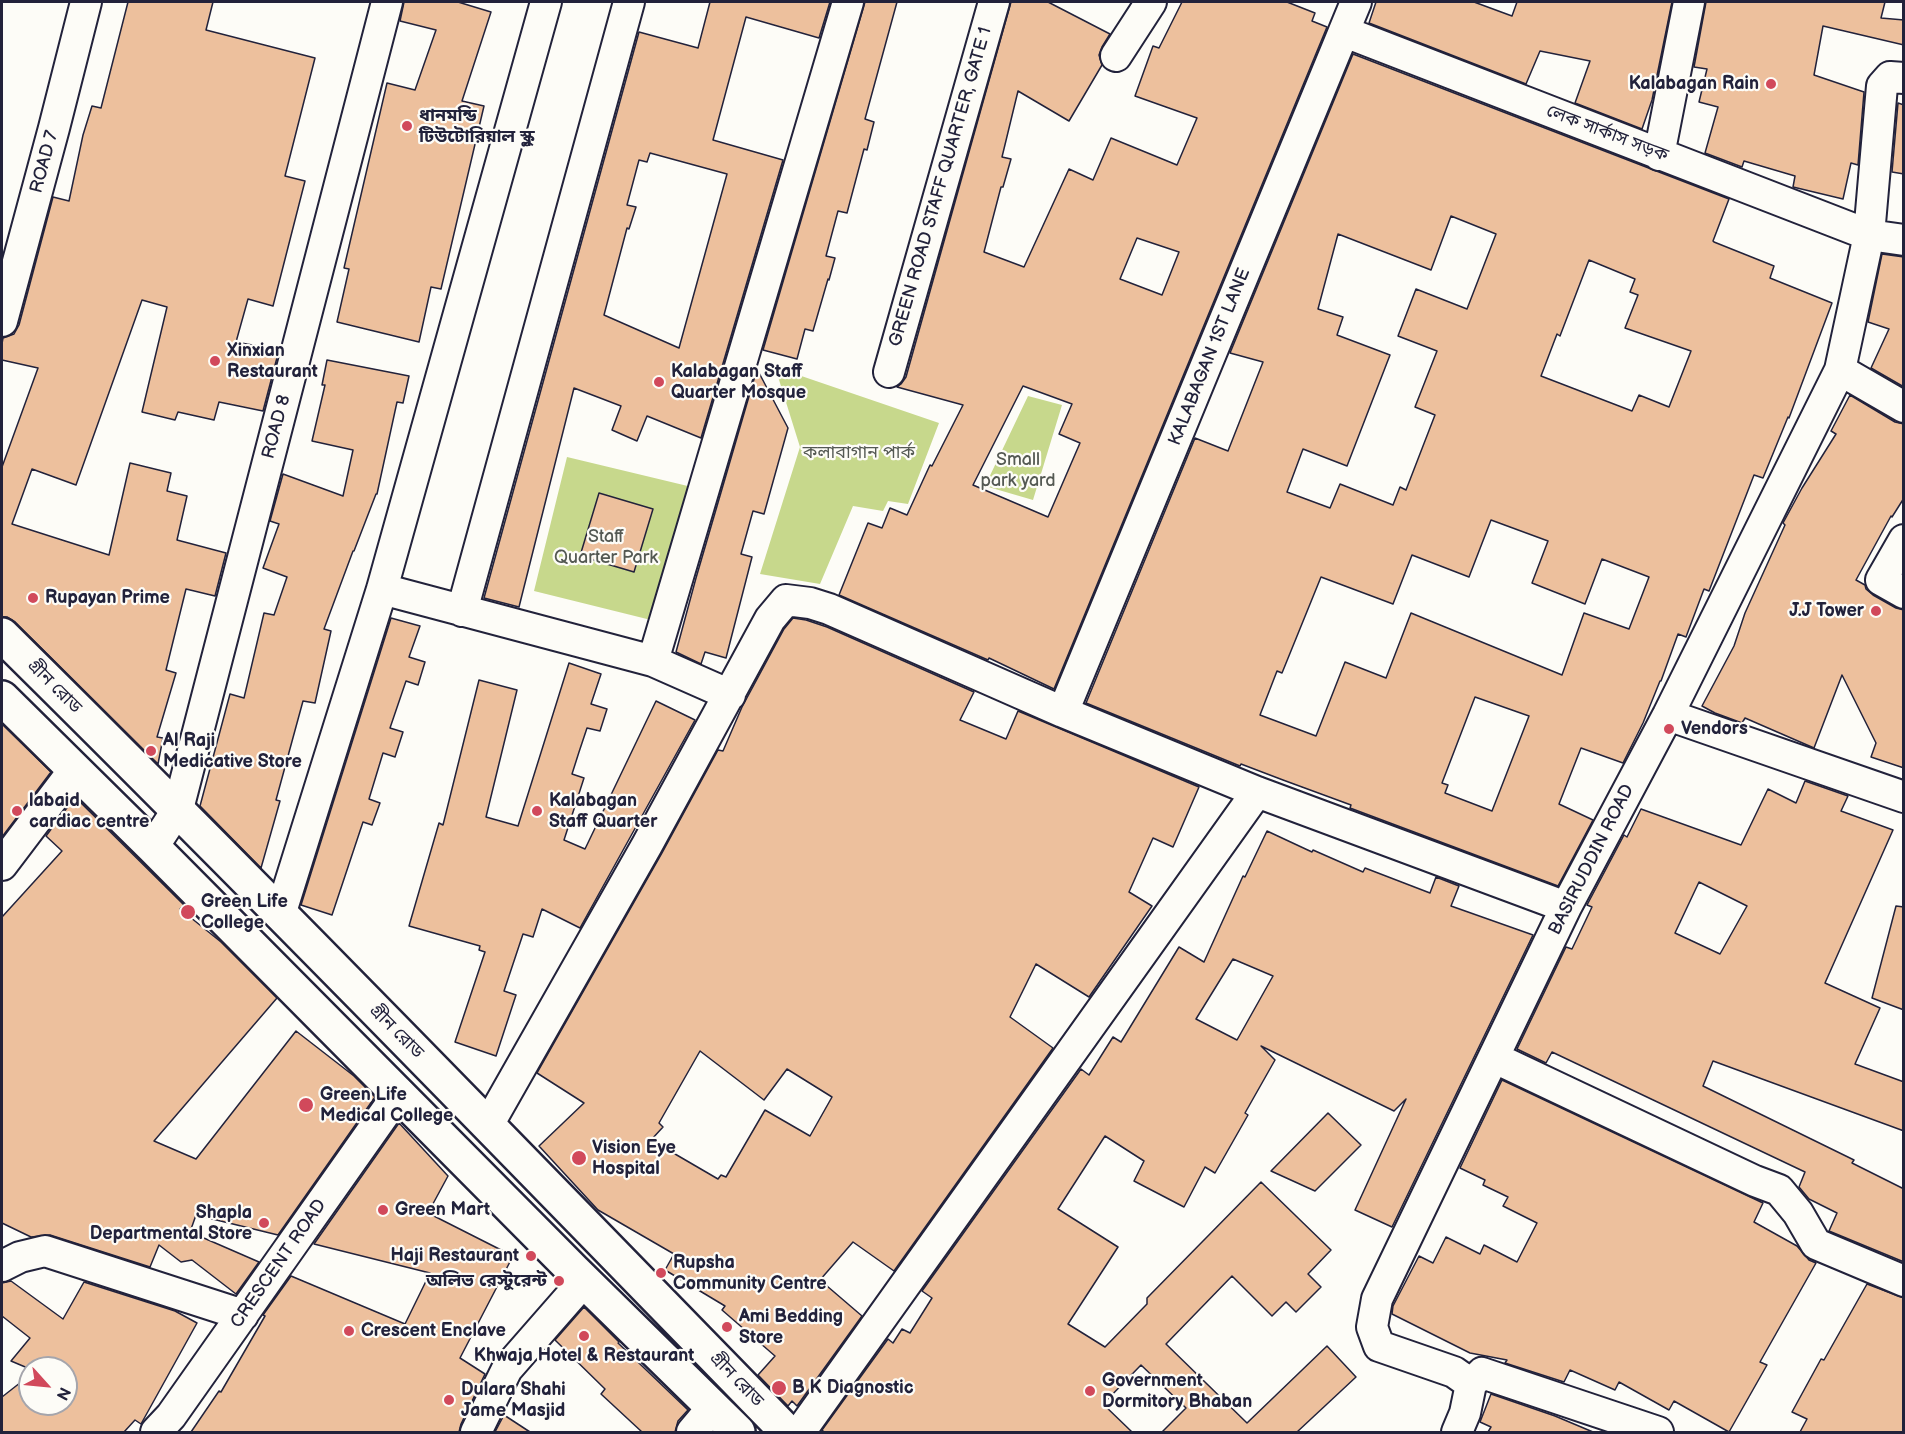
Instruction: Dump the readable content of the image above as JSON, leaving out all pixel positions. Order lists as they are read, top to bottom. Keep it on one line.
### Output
{"streets":{"main road":["গ্রীন রোড"],"street":["লেক সার্কাস সড়ক","ROAD 7","GREEN ROAD STAFF QUARTER, GATE 1","KALABAGAN 1ST LANE","ROAD 8","BASIRUDDIN ROAD","CRESCENT ROAD"]},"crossings":[["লেক সার্কাস সড়ক","KALABAGAN 1ST LANE"],["লেক সার্কাস সড়ক","BASIRUDDIN ROAD"],["ROAD 8","গ্রীন রোড"],["গ্রীন রোড","CRESCENT ROAD"]],"parks":["কলাবাগান পার্ক","Small park yard","Staff Quarter Park"],"places":["Kalabagan Rain","ধানমন্ডি টিউটোরিয়াল স্কুল","Xinxian Restaurant","Kalabagan Staff Quarter Mosque","Rupayan Prime","J.J Tower","Vendors","Al Raji Medicative Store","labaid cardiac centre","Kalabagan Staff Quarter","Green Life College","Green Life Medical College","Vision Eye Hospital","Green Mart","Shapla Departmental Store","Haji Restaurant","Rupsha Community Centre","অলিভ রেস্টুরেন্ট","Ami Bedding Store","Crescent Enclave","Khwaja Hotel & Restaurant","B K Diagnostic","Government Dormitory Bhaban","Dulara Shahi Jame Masjid"],"north":"bottom right"}
